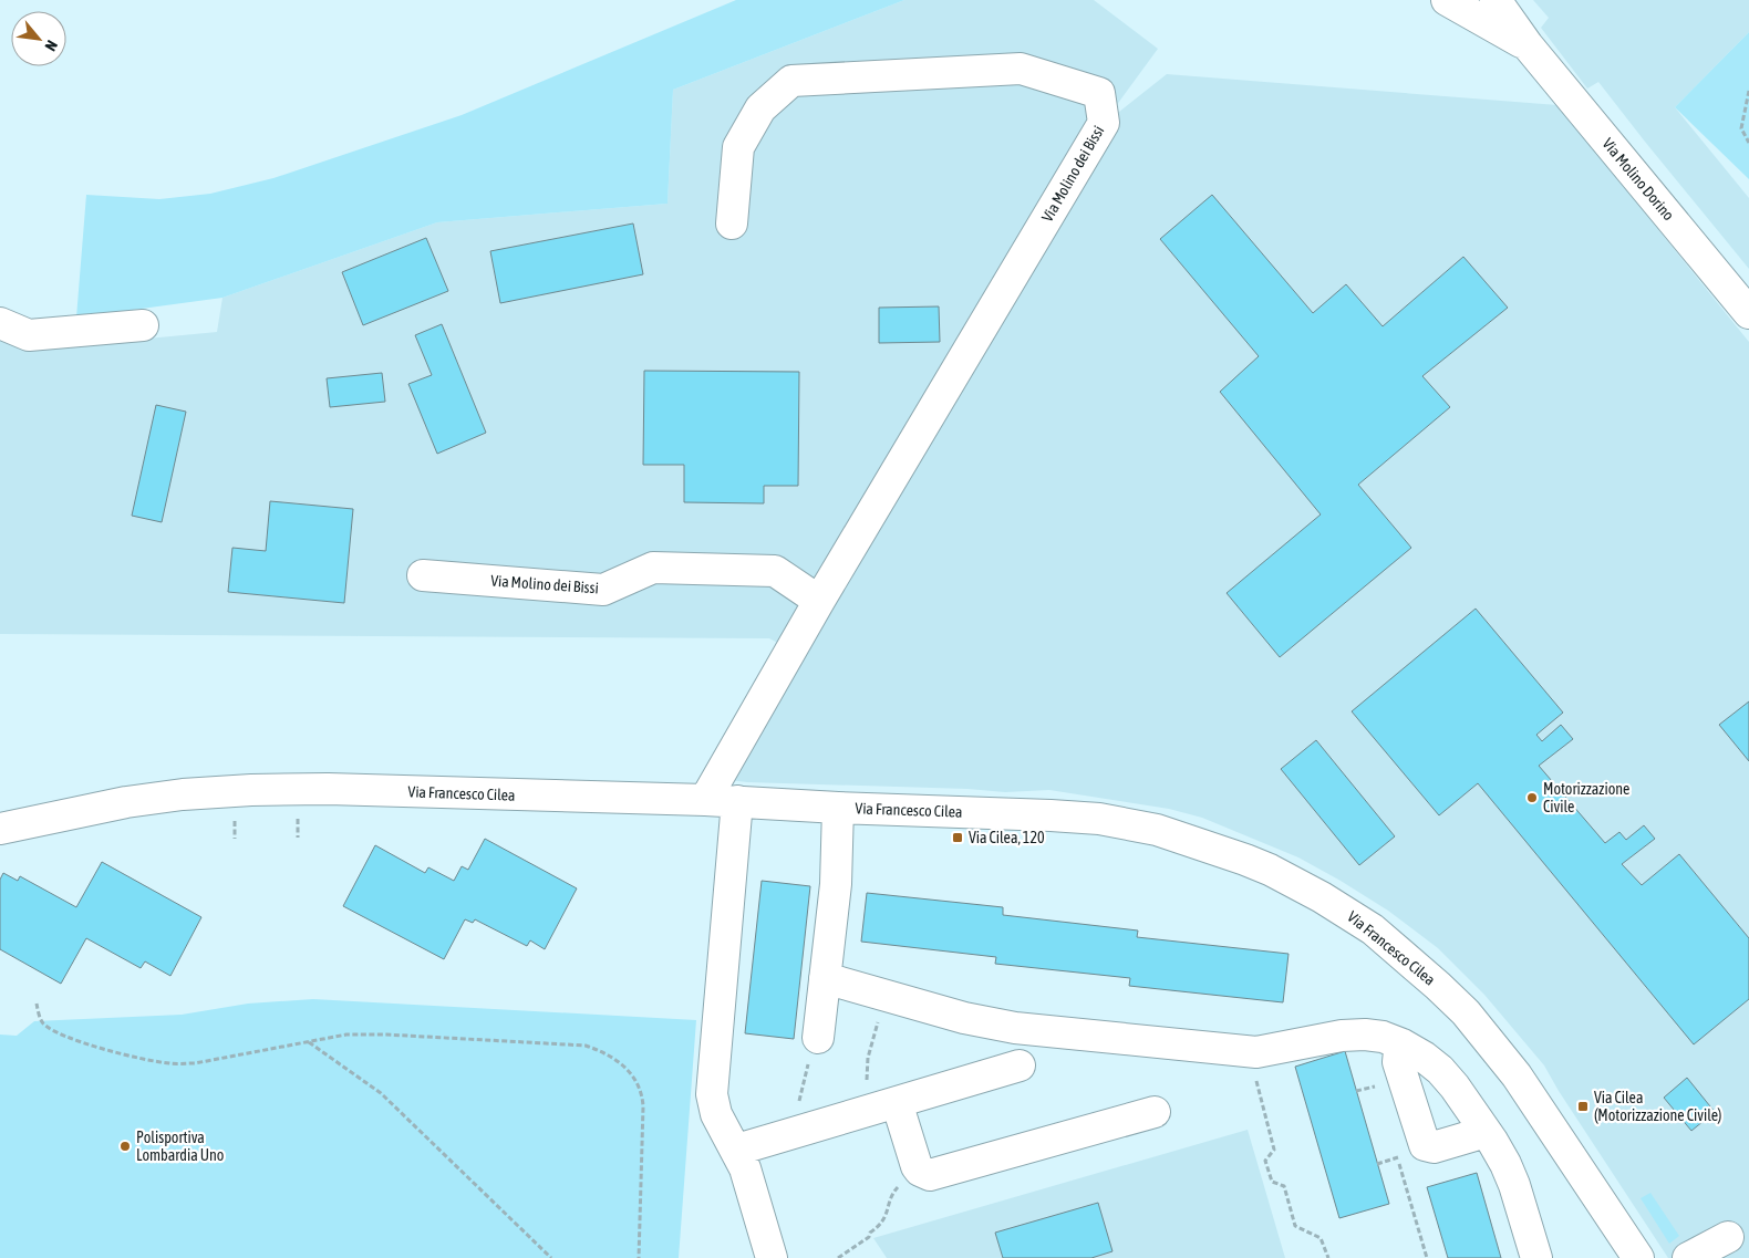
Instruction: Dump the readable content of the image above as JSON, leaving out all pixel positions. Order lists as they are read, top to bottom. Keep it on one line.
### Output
{"streets":{"street":["Via Molino dei Bissi","Via Molino Dorino","Via Francesco Cilea"]},"crossings":[["Via Molino dei Bissi","Via Francesco Cilea"]],"places":{"other":["Motorizzazione Civile","Polisportiva Lombardia Uno"],"transit":["Via Cilea, 120","Via Cilea (Motorizzazione Civile)"]},"north":"bottom right"}
